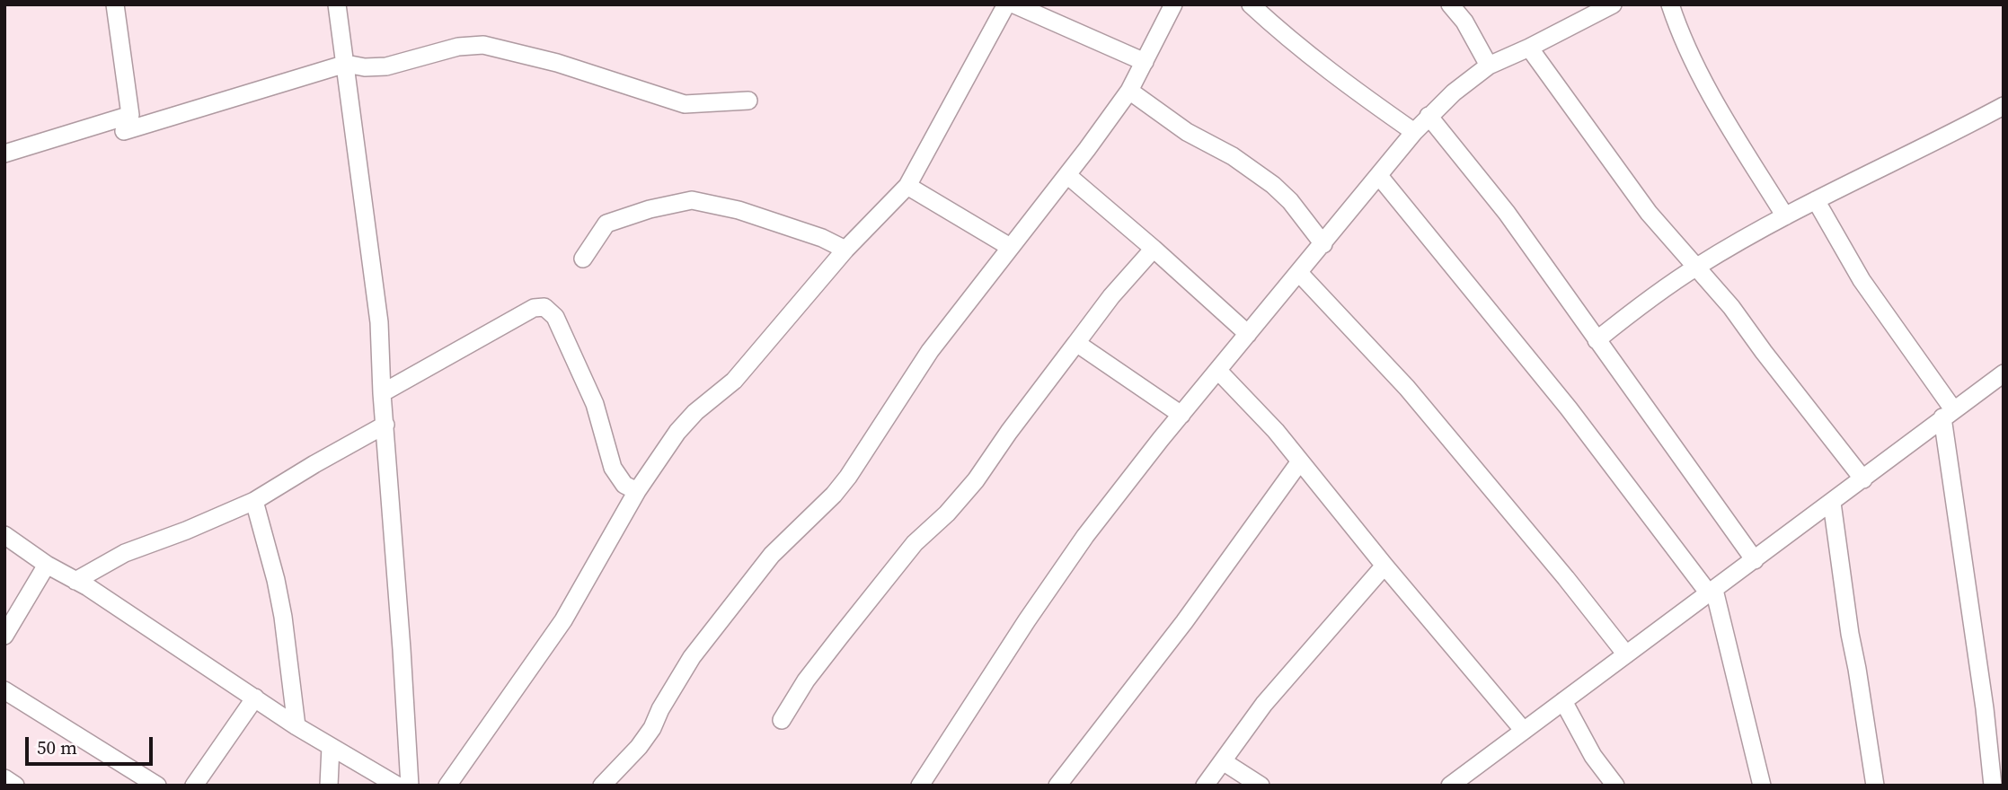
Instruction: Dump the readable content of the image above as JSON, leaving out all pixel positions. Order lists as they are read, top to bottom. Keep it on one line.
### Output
{"scale_bar":"50 m"}
